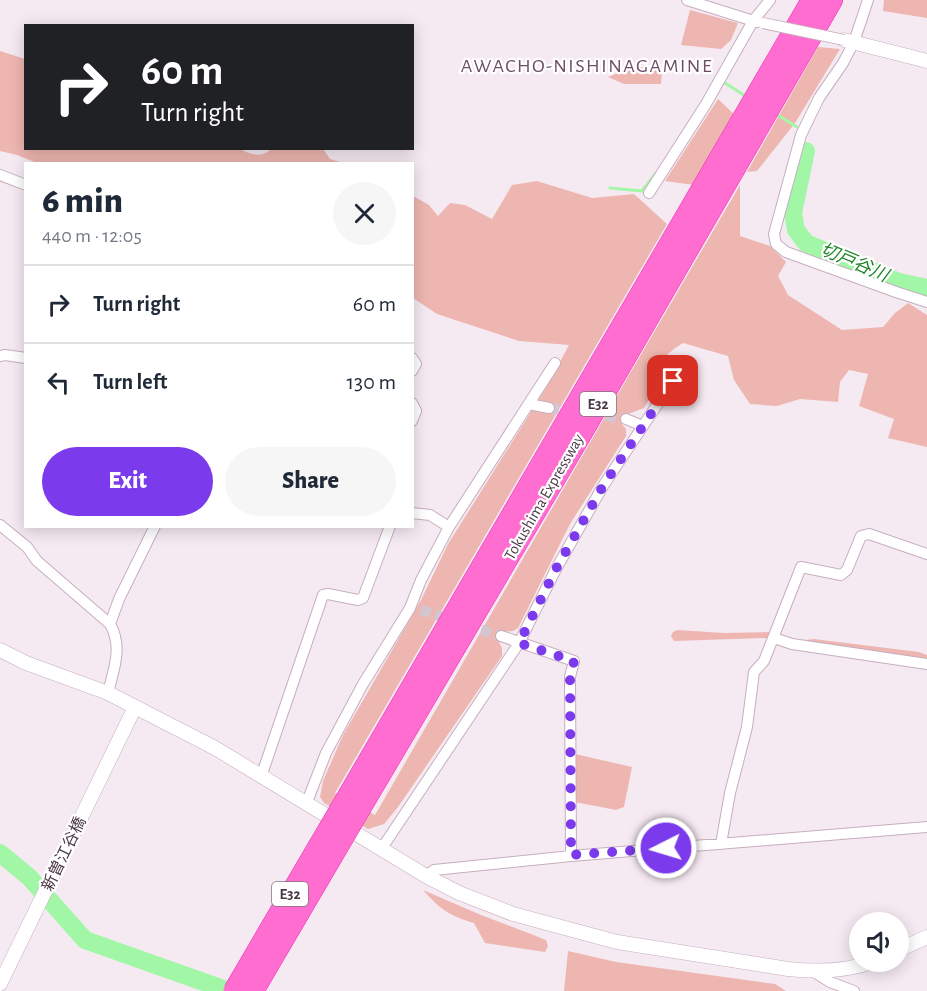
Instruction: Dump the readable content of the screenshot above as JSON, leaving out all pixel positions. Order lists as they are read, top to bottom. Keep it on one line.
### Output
{"streets":{"highway":["E32","Tokushima Expressway"],"street":["新曽江谷橋"]},"districts":["AWACHO-NISHINAGAMINE"],"water":["切戸谷川"],"page":{"turn":["60 m","Turn right"],"heading":["6 min","440 m · 12:05"],"list":[{"name":"Turn right","value":"60 m"},{"name":"Turn left","value":"130 m"}],"buttons":["Exit","Share"]}}
